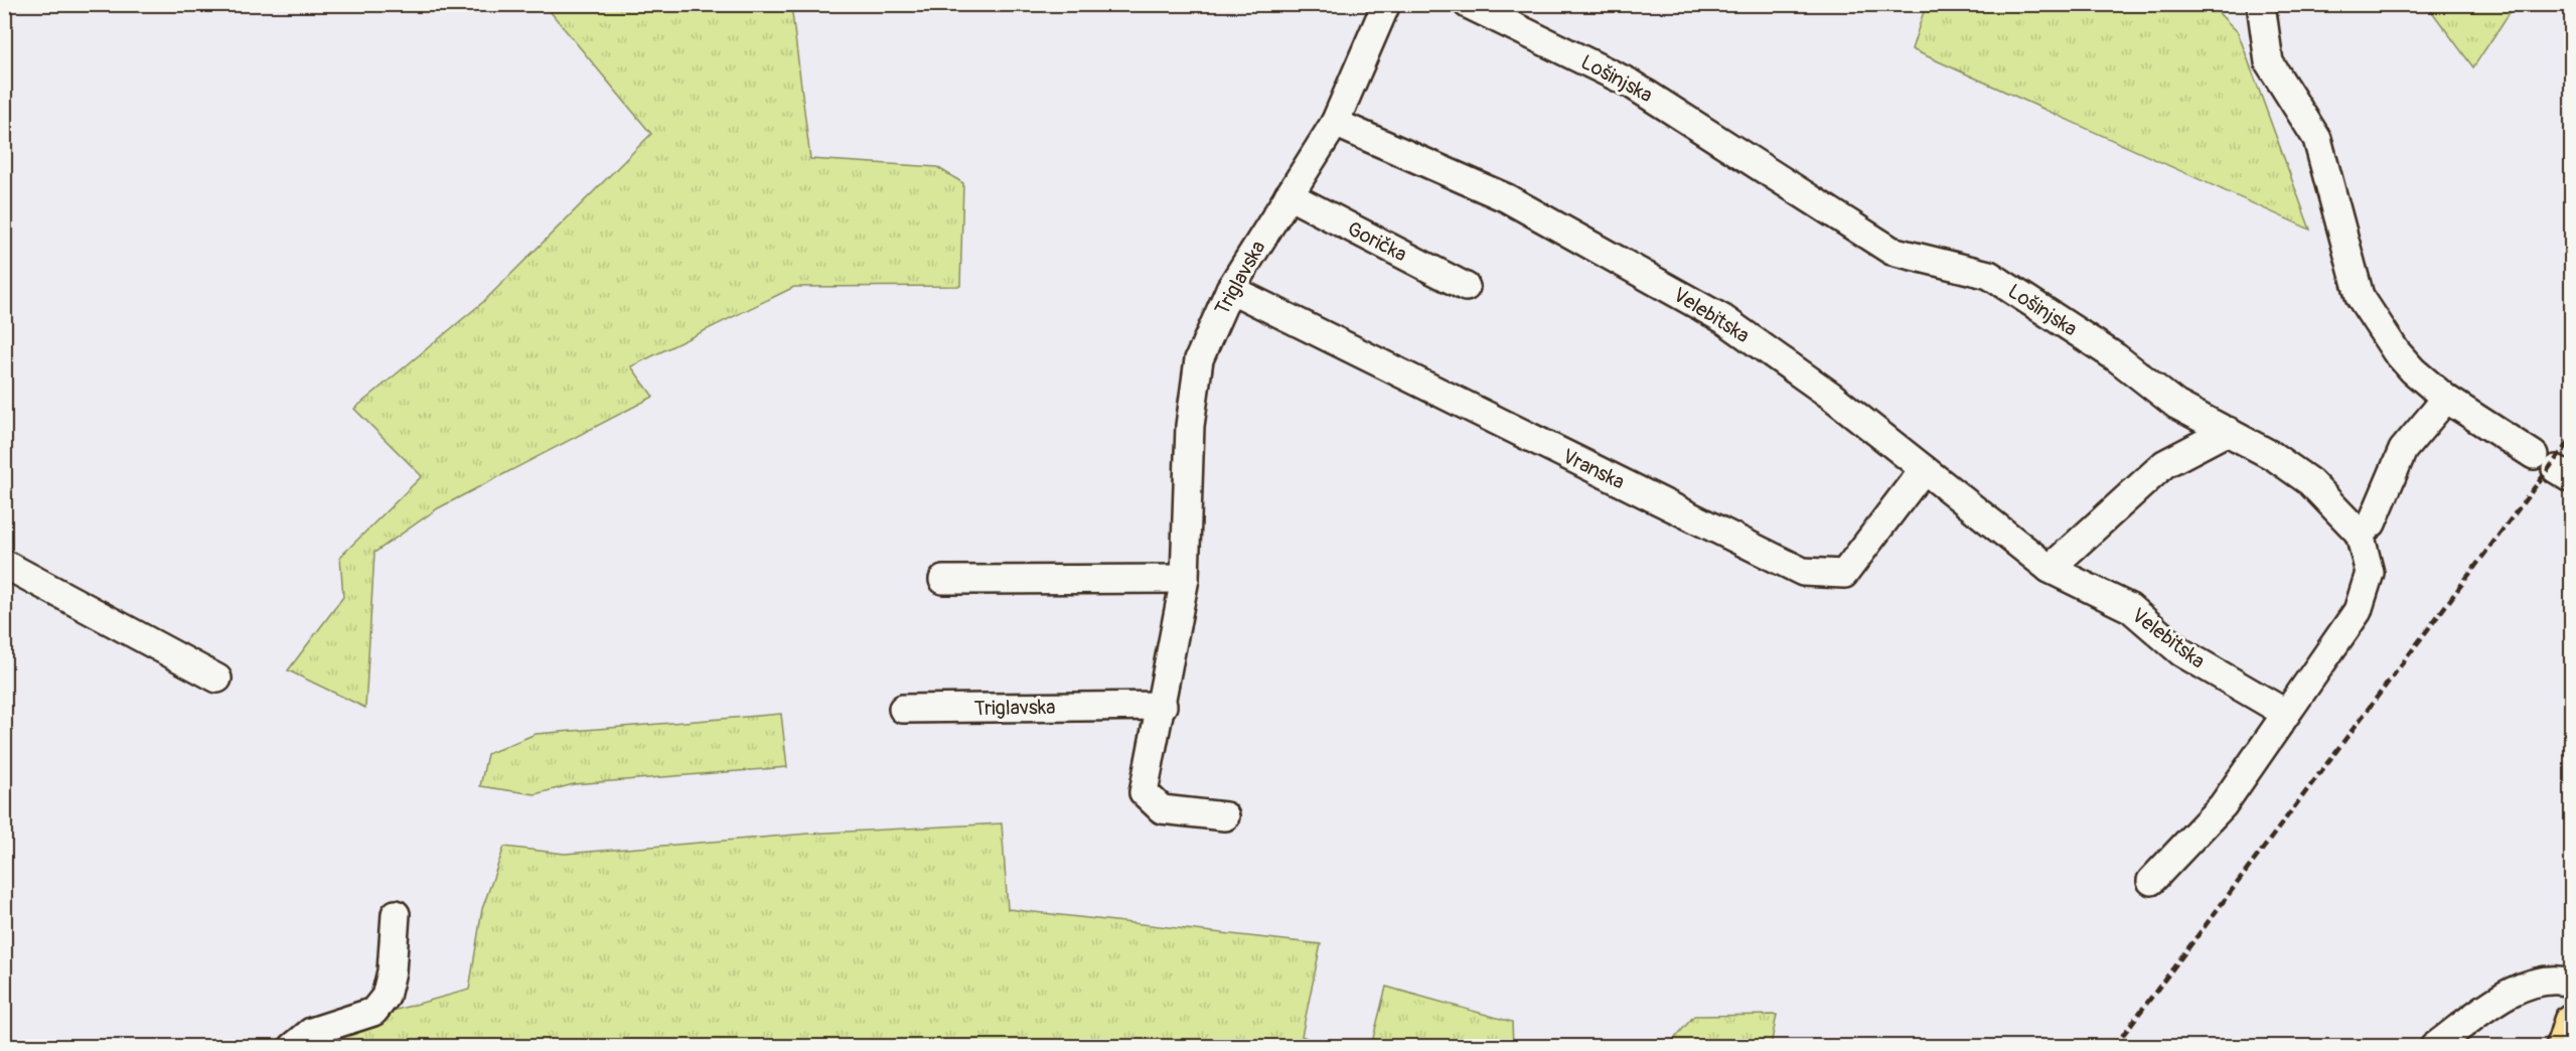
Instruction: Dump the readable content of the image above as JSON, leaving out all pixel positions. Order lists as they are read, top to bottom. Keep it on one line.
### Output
{"streets":{"street":["Lošinjska","Gorička","Triglavska","Velebitska","Vranska"]},"crossings":[["Gorička","Triglavska"],["Triglavska","Velebitska"],["Triglavska","Vranska"],["Velebitska","Vranska"]]}
